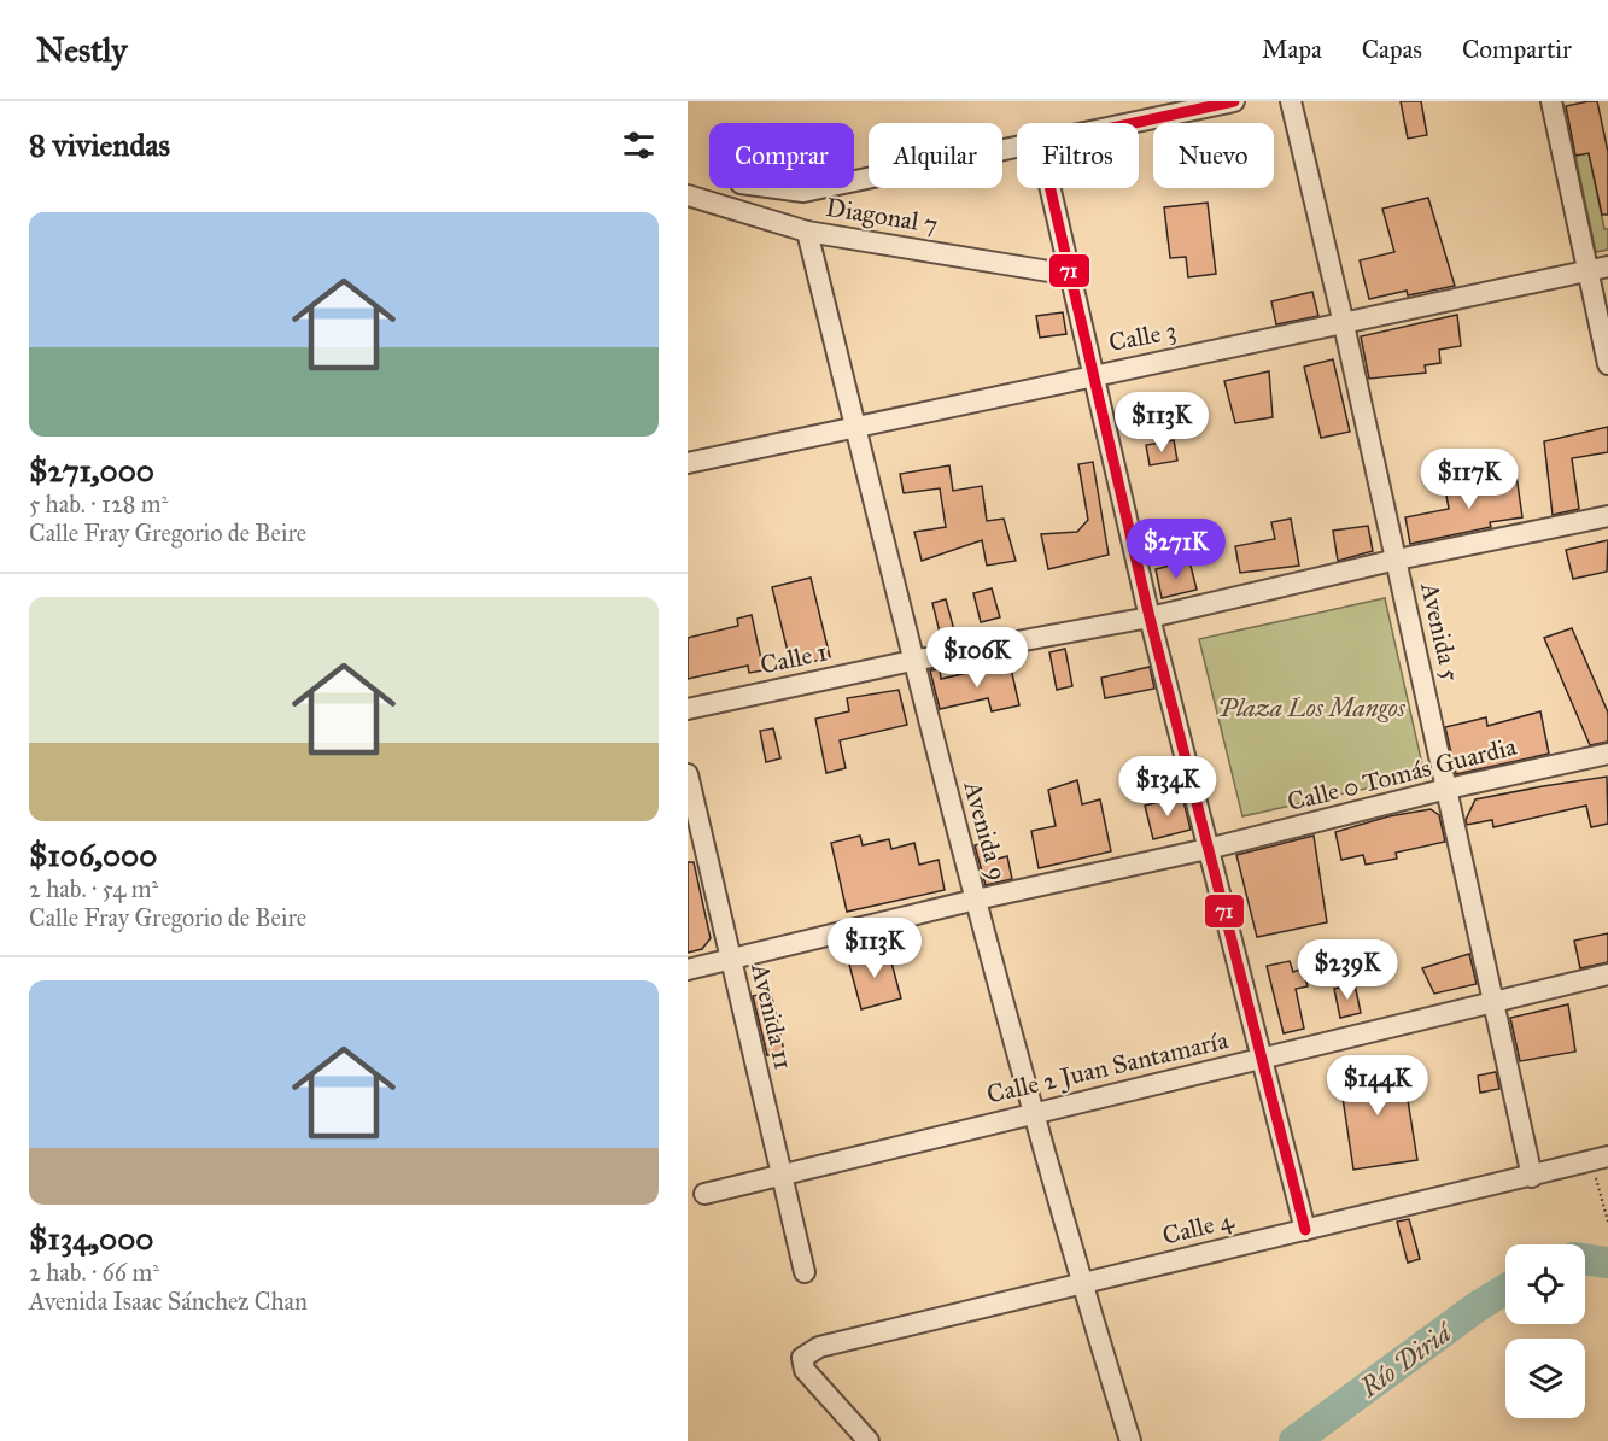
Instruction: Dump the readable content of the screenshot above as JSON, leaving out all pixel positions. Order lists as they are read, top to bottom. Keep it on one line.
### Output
{"streets":{"street":["Diagonal 7","Calle 3","Avenida 5","Calle 1","Calle 0 Tomás Guardia","Avenida 9","Avenida 11","Calle 2 Juan Santamaría","Calle 4"]},"crossings":[["Diagonal 7","Avenida 9"],["Calle 3","Avenida 5"],["Calle 3","Avenida 9"],["Avenida 5","Calle 1"],["Avenida 5","Calle 0 Tomás Guardia"],["Avenida 5","Calle 2 Juan Santamaría"],["Avenida 5","Calle 4"],["Calle 1","Avenida 9"],["Calle 0 Tomás Guardia","Avenida 9"],["Avenida 9","Calle 2 Juan Santamaría"],["Avenida 9","Calle 4"],["Avenida 11","Calle 2 Juan Santamaría"]],"water":["Río Diriá"],"parks":["Plaza Los Mangos"],"lines":["transit line 71"],"page":{"header":"Nestly","nav":["Mapa","Capas","Compartir"],"heading":"8 viviendas","chip":["Comprar","Alquilar","Filtros","Nuevo"],"list":[{"name":"$271,000","note":"5 hab. · 128 m² · Calle Fray Gregorio de Beire"},{"name":"$106,000","note":"2 hab. · 54 m² · Calle Fray Gregorio de Beire"},{"name":"$134,000","note":"2 hab. · 66 m² · Avenida Isaac Sánchez Chan"}],"price":["$113K","$117K","$271K","$106K","$134K","$113K","$239K","$144K"]}}
